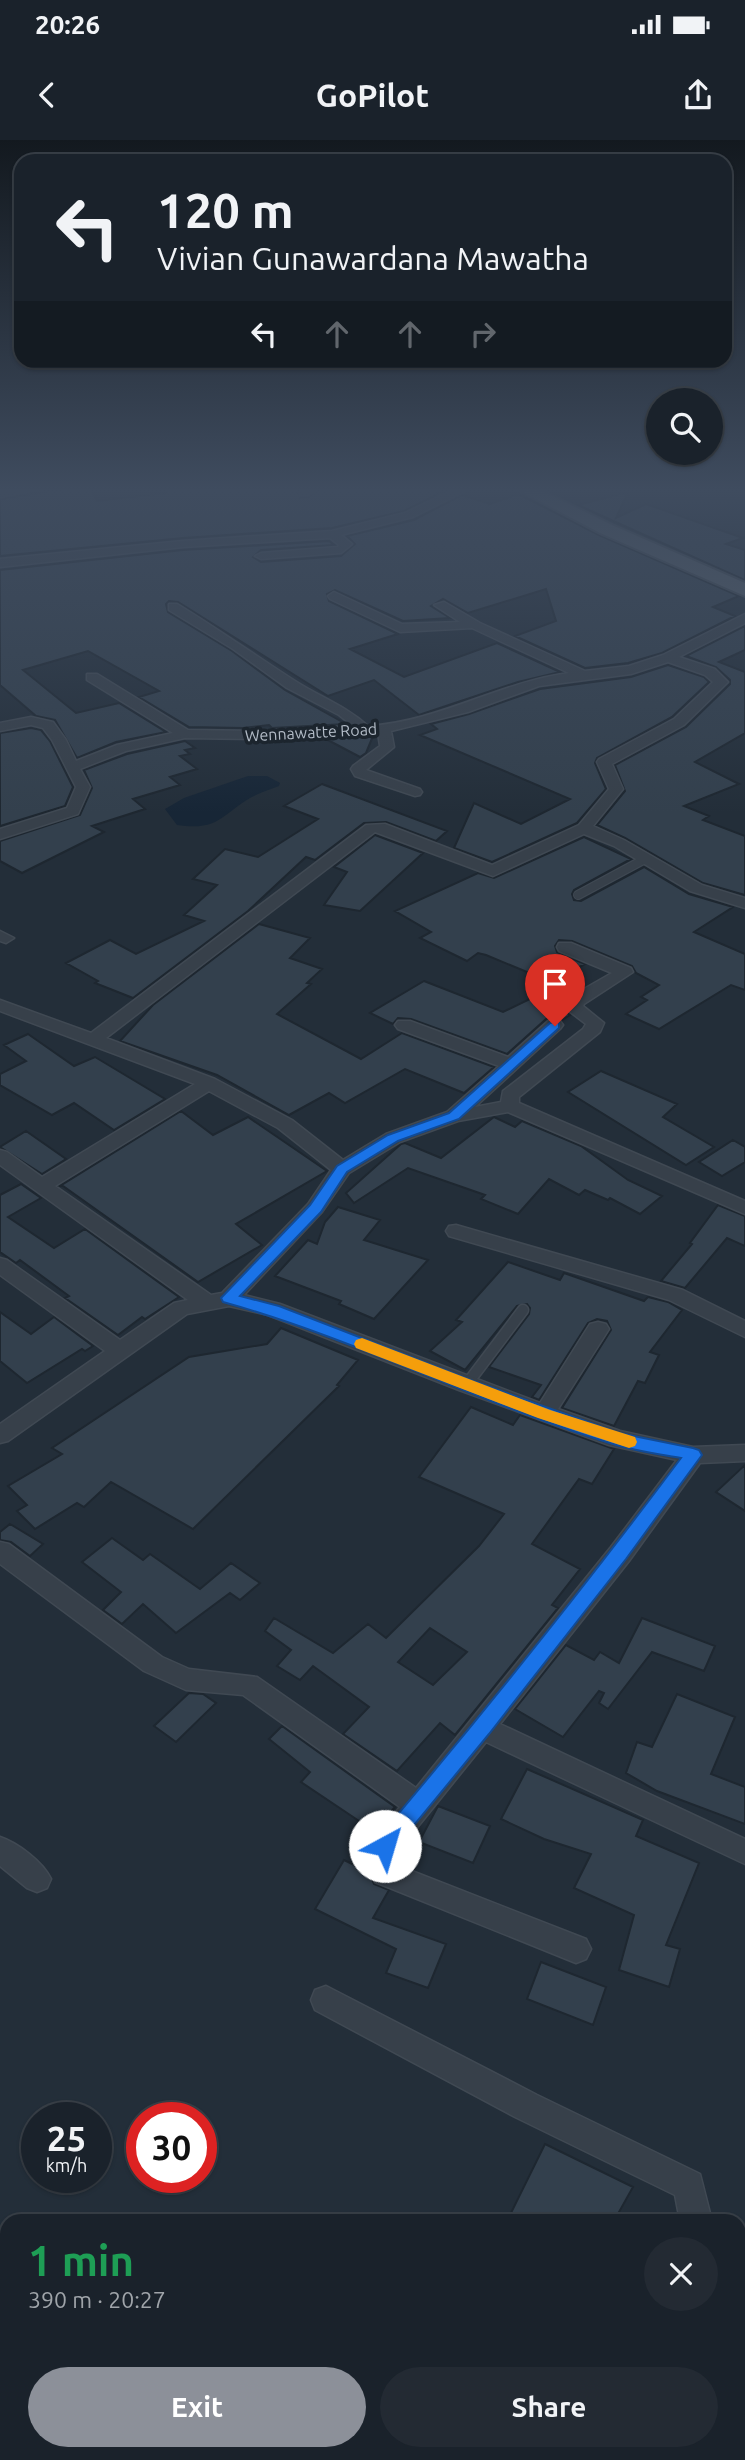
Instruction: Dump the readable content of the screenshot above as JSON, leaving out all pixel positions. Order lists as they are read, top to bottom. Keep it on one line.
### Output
{"streets":{"street":["Wennawatte Road"]},"page":{"status":"20:26","header":"GoPilot","turn":["120 m","Vivian Gunawardana Mawatha"],"speed":"25 km/h","limit":"30","heading":["1 min","390 m · 20:27"],"buttons":["Exit","Share"]}}
